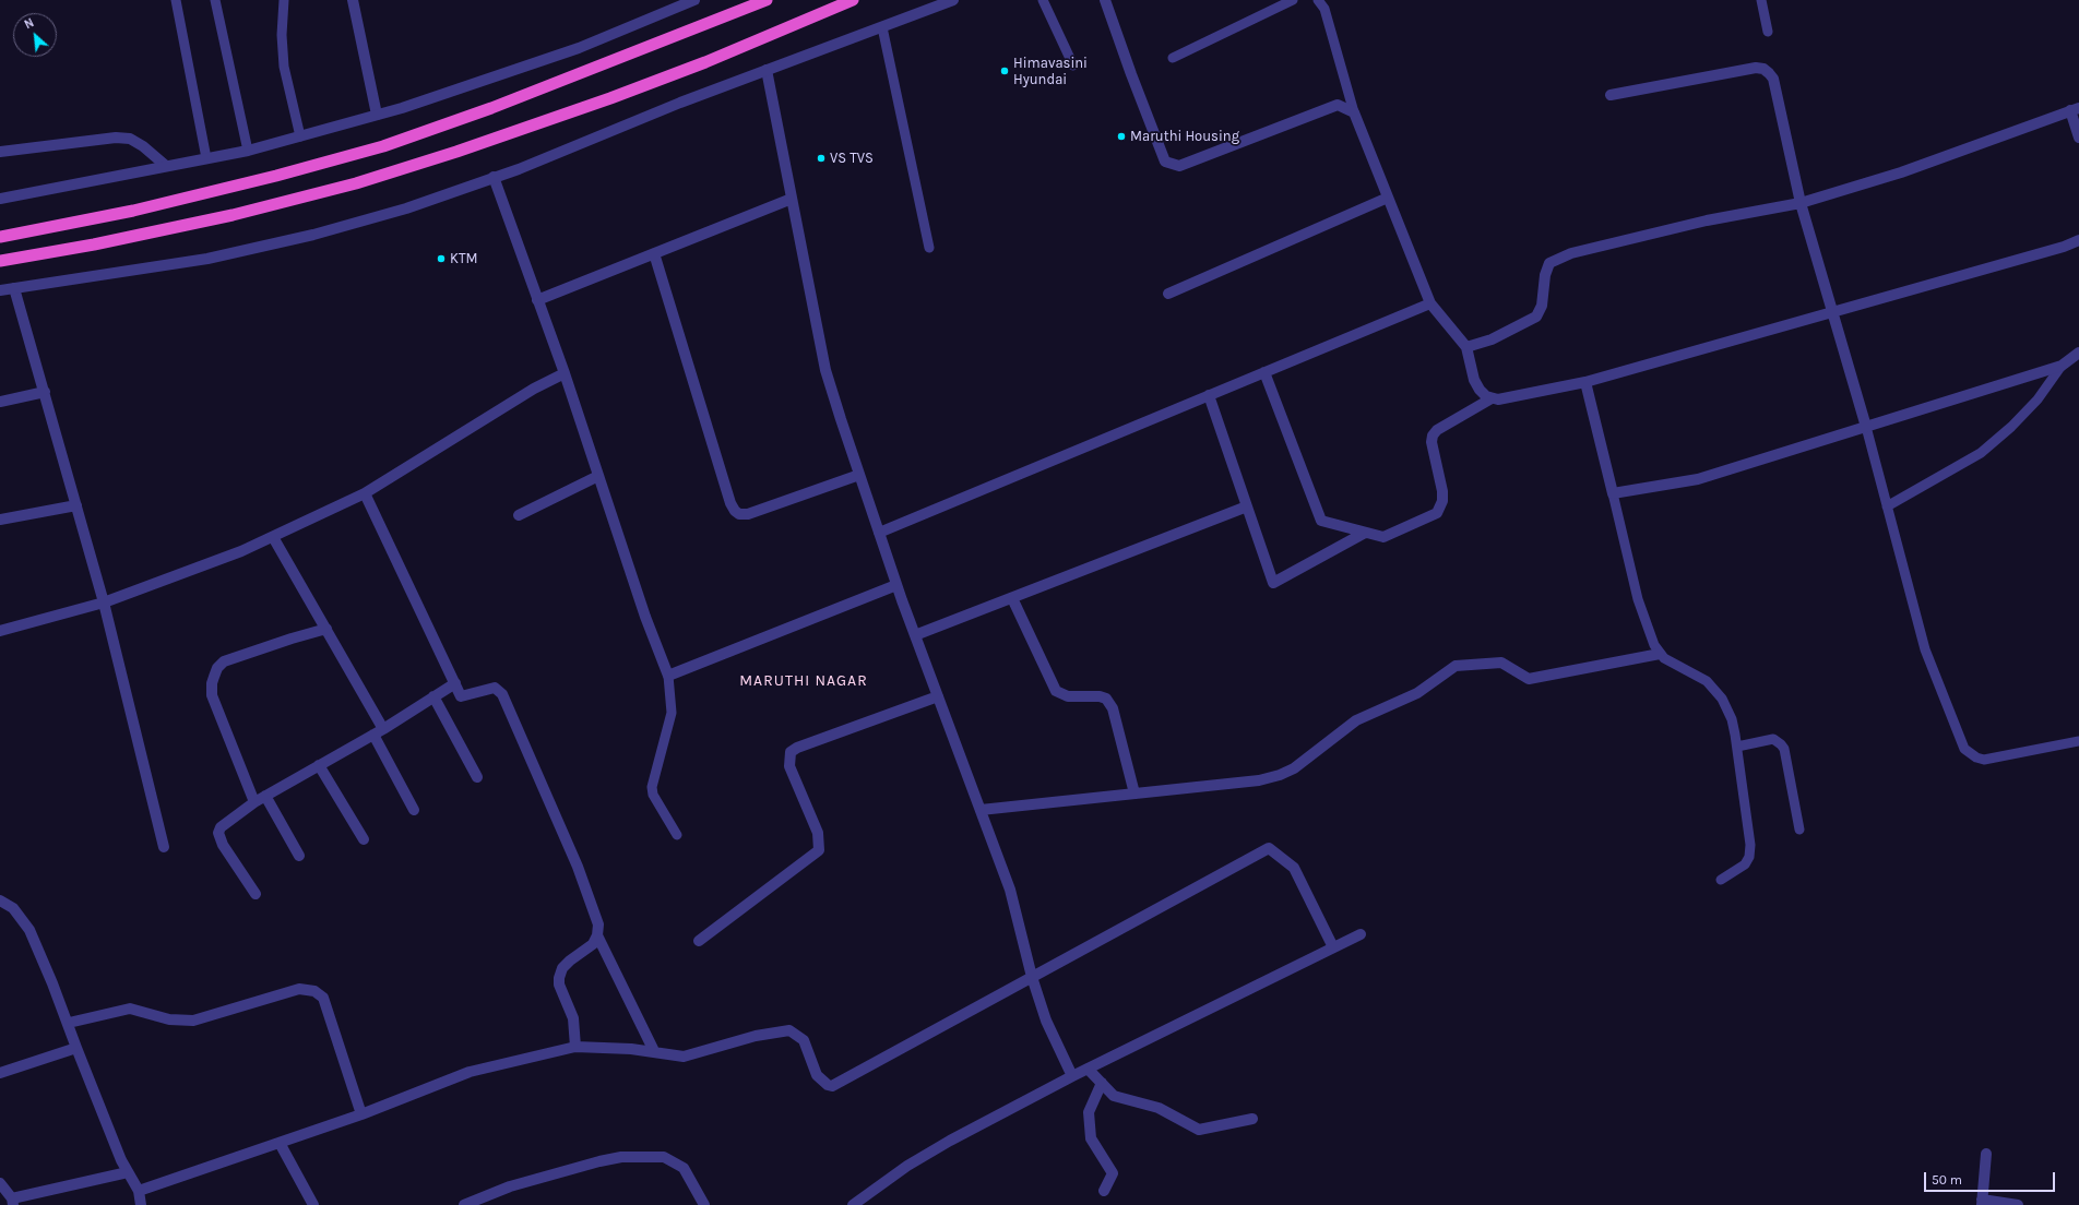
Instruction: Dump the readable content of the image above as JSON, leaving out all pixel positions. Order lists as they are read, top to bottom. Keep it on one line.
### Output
{"districts":["MARUTHI NAGAR"],"places":["Himavasini Hyundai","Maruthi Housing","VS TVS","KTM"],"scale_bar":"50 m","north":"top left"}
